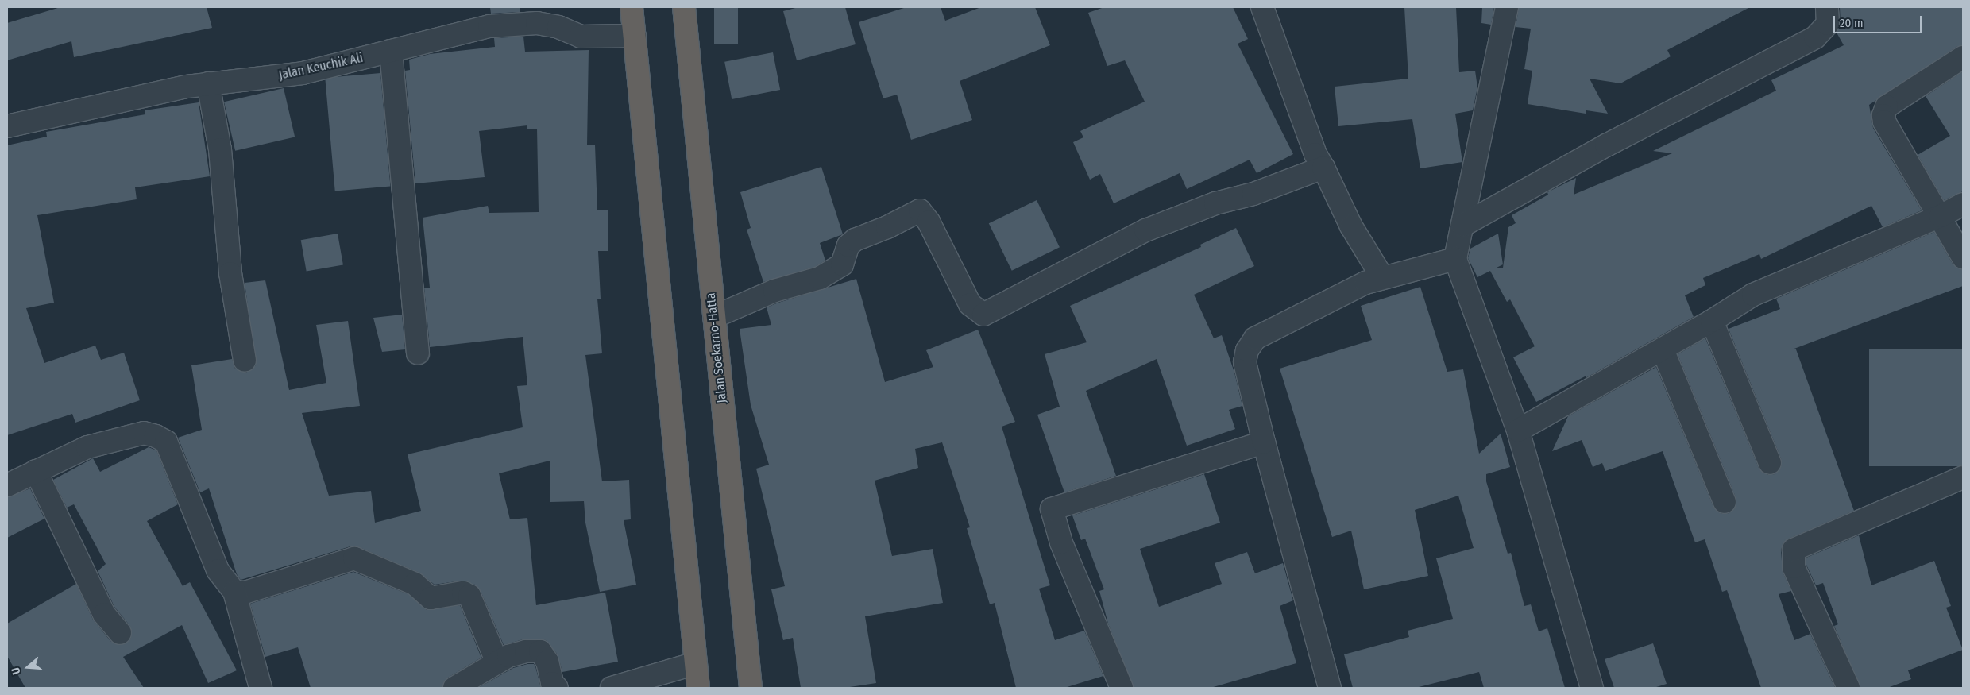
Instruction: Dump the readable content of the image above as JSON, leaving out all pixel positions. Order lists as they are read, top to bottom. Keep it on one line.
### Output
{"streets":{"highway":["Jalan Soekarno-Hatta"],"street":["Jalan Keuchik Ali"]},"scale_bar":"20 m","north":"left"}
